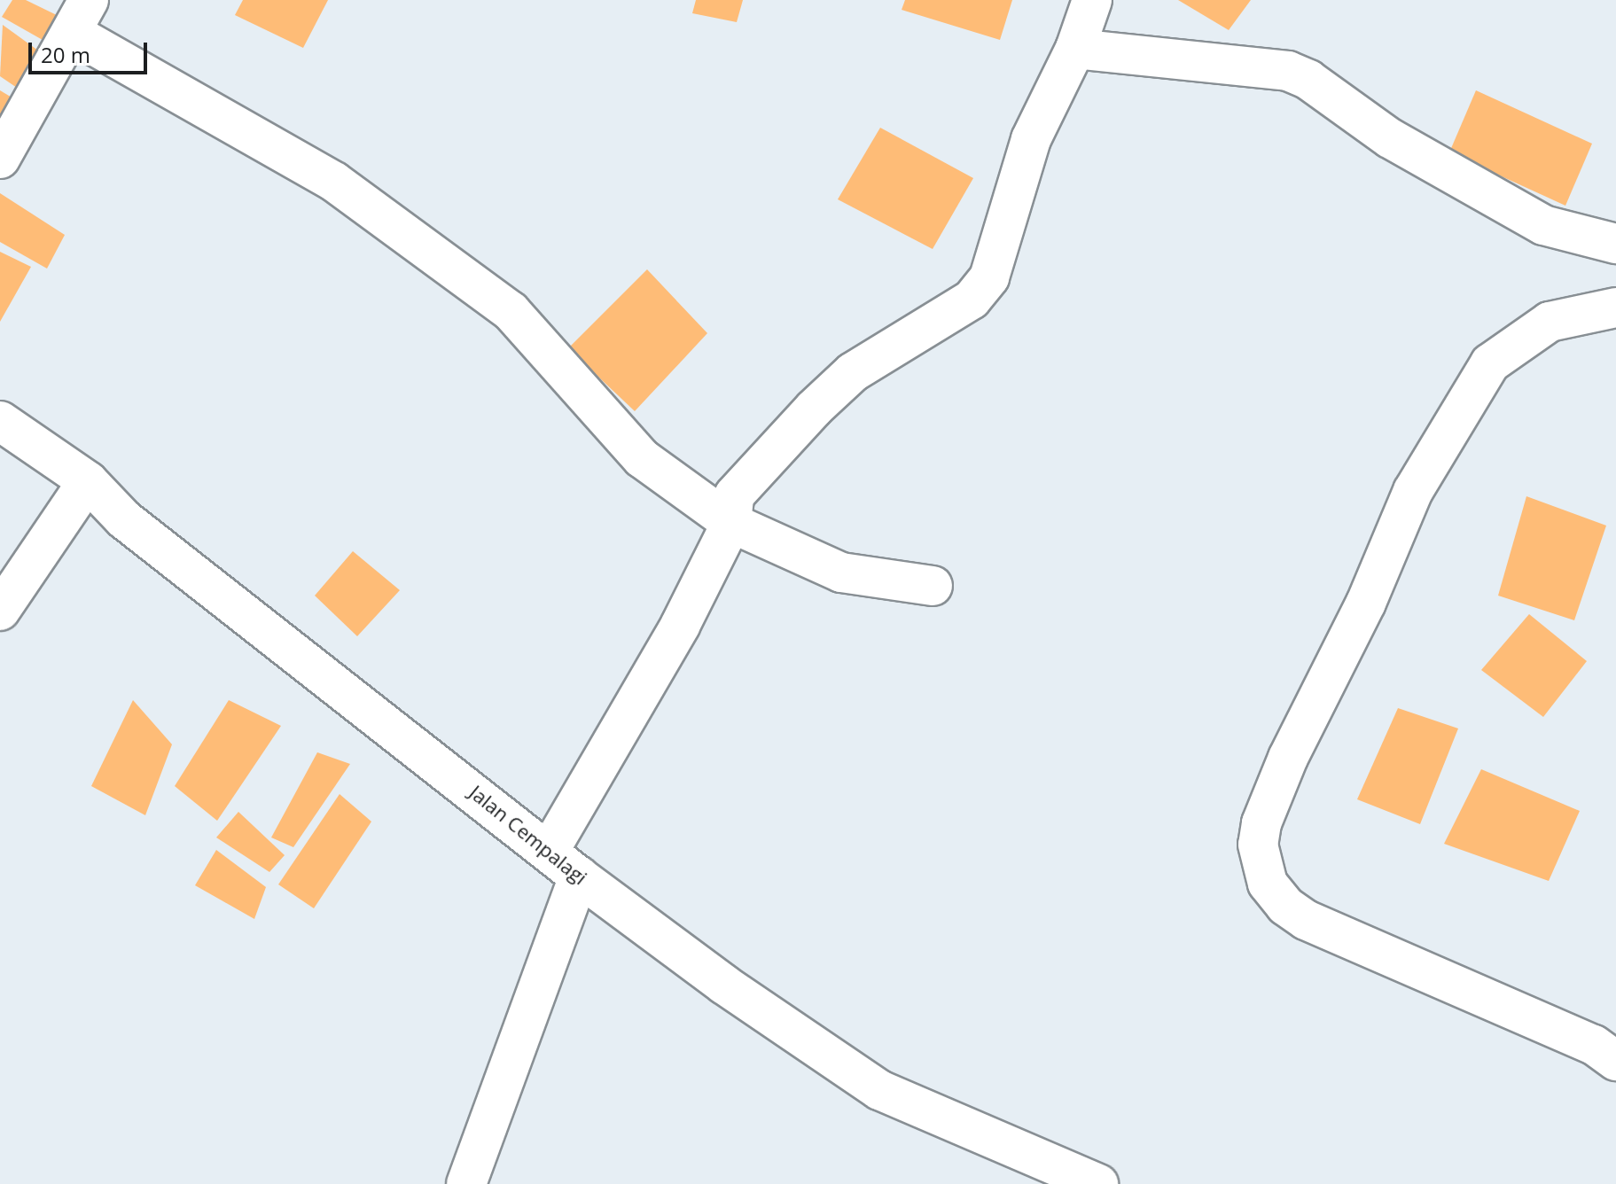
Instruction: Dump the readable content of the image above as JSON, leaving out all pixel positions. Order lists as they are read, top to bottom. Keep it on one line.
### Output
{"streets":{"street":["Jalan Cempalagi"]},"scale_bar":"20 m"}
